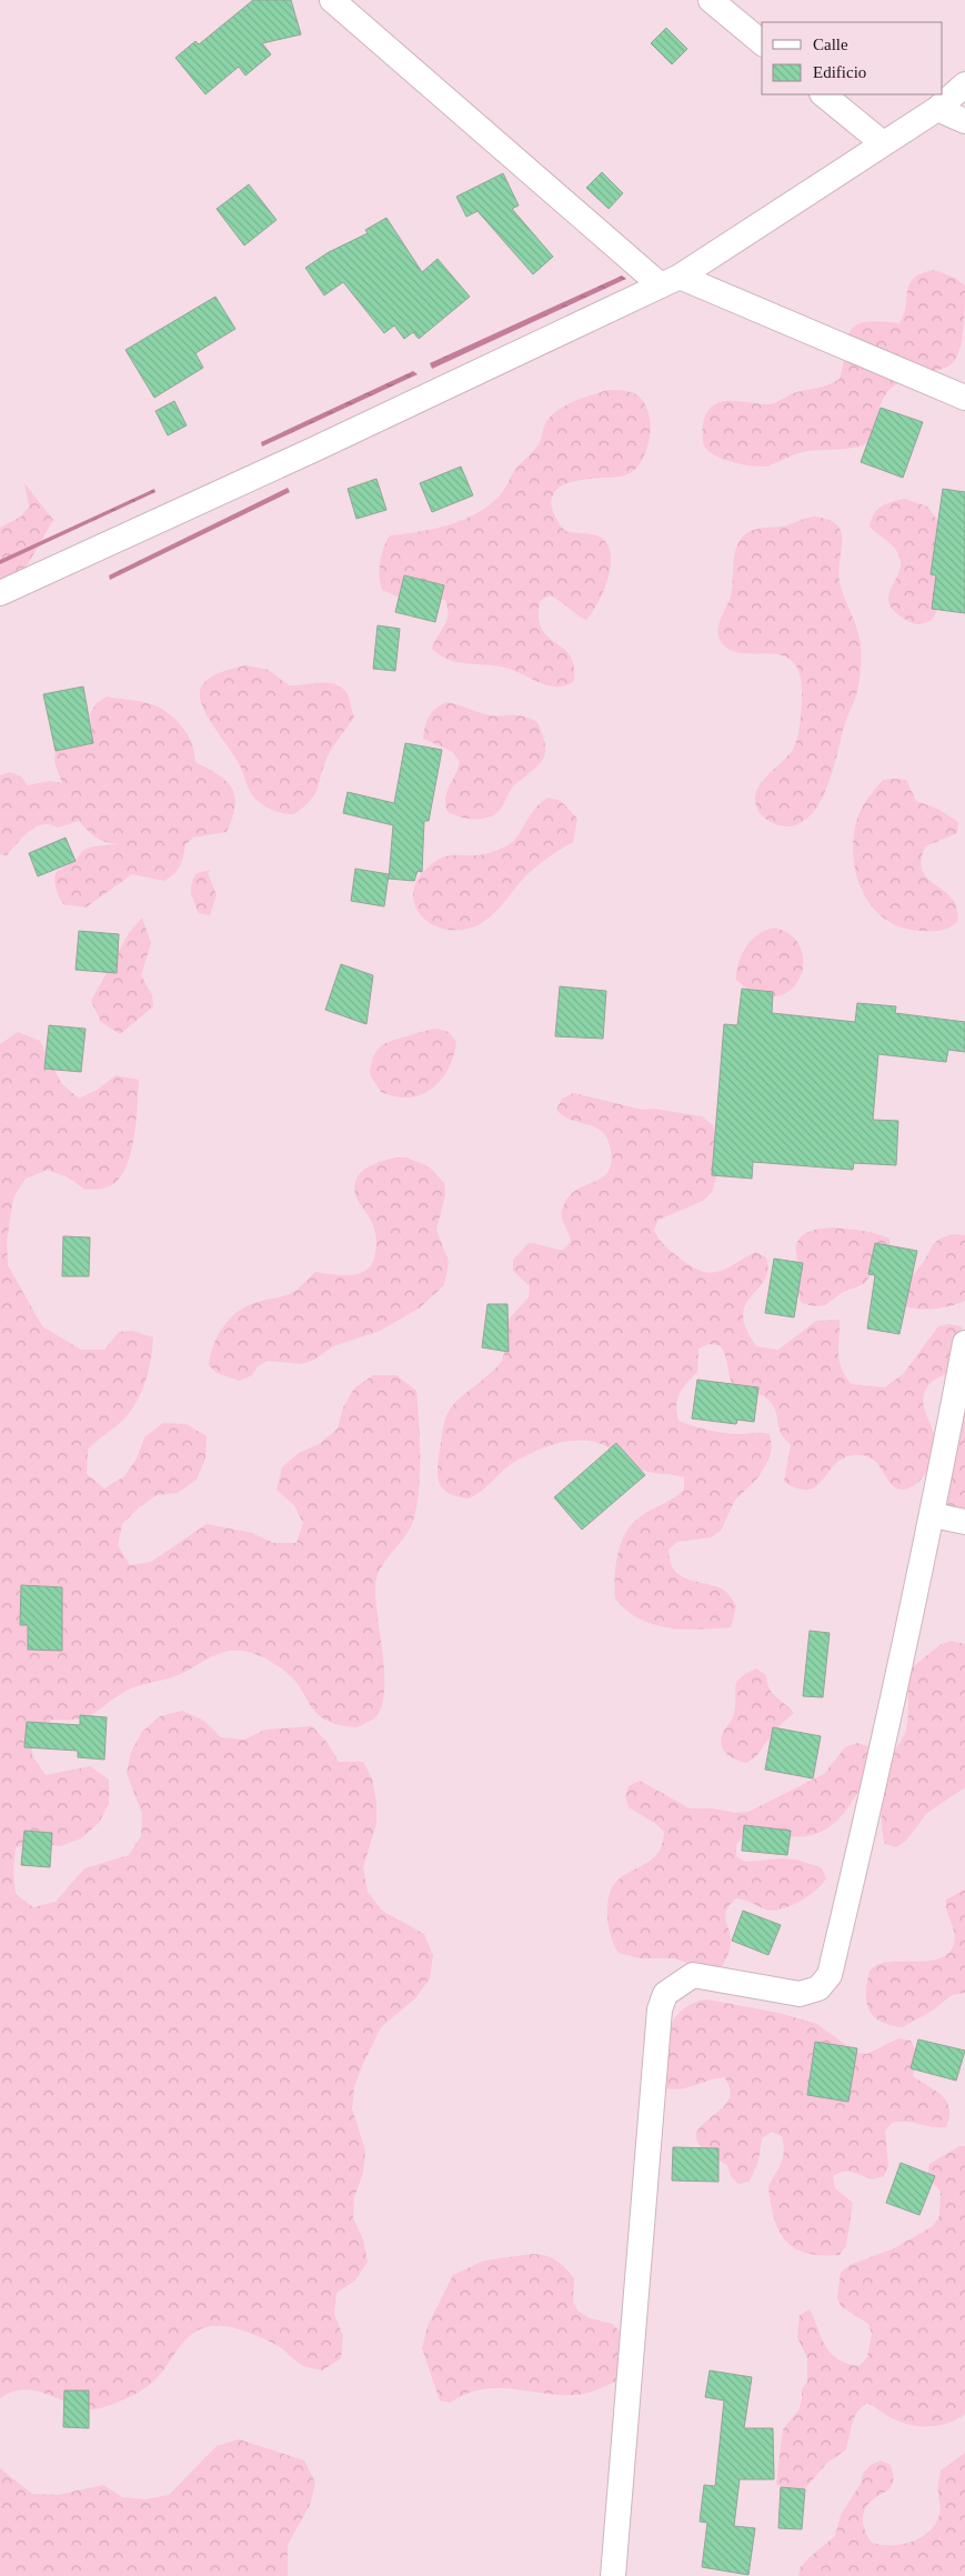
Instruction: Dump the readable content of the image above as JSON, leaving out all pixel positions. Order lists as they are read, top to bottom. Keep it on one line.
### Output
{"legend":["Calle","Edificio"]}
